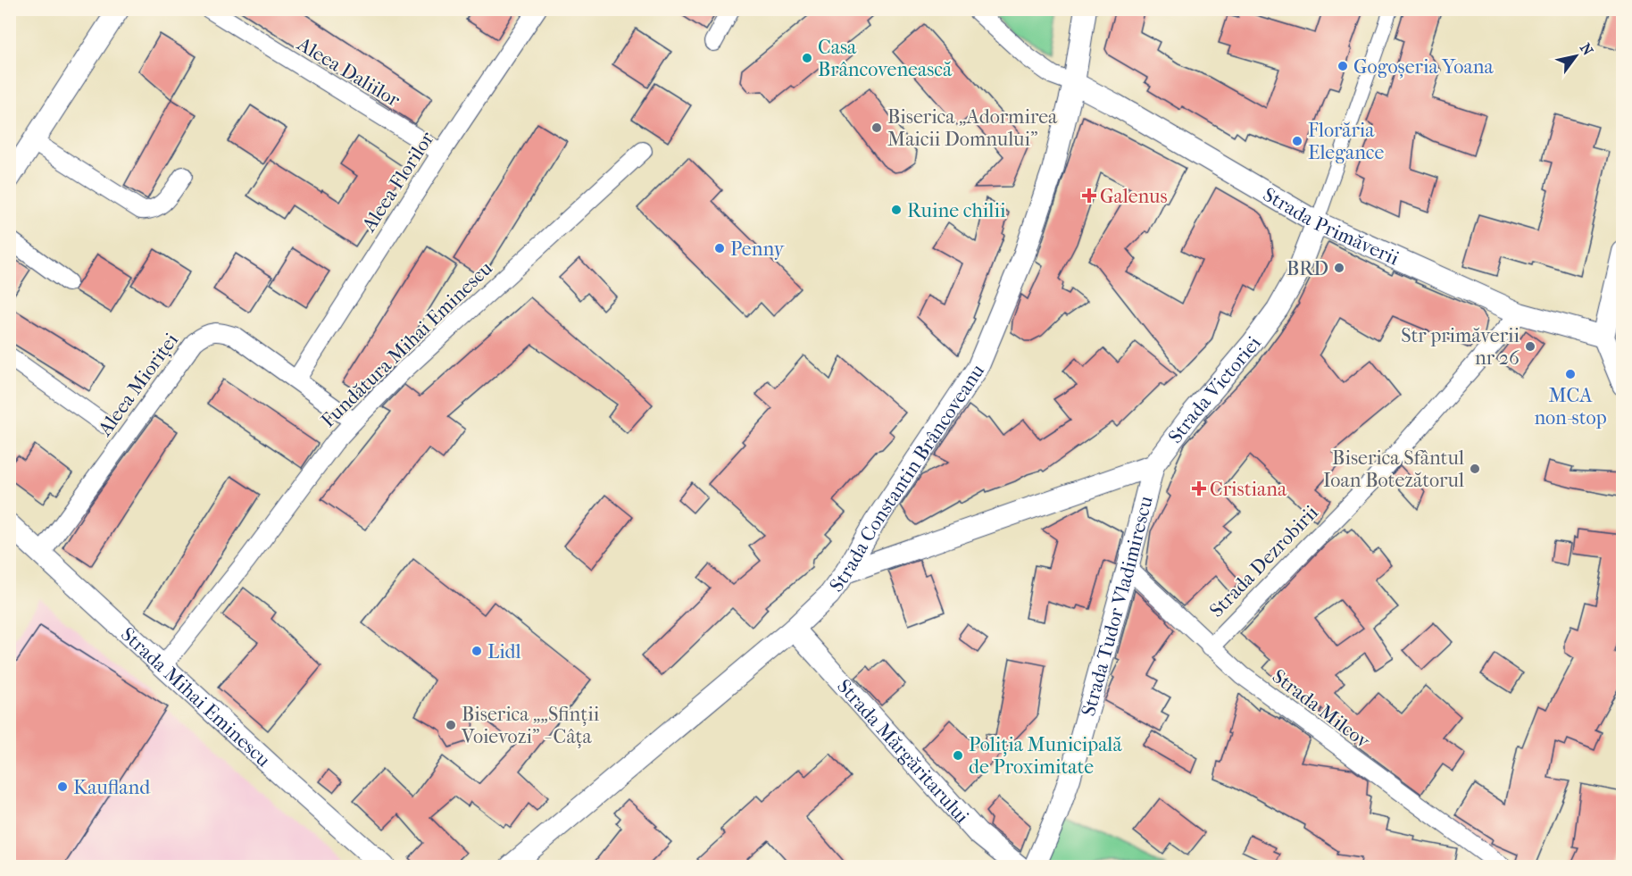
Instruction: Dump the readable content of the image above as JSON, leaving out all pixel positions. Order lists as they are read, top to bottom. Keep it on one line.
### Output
{"streets":{"street":["Aleea Daliilor","Aleea Florilor","Strada Primăverii","Fundătura Mihai Eminescu","Aleea Mioriței","Strada Victoriei","Strada Constantin Brâncoveanu","Strada Dezrobirii","Strada Tudor Vladimirescu","Strada Mihai Eminescu","Strada Milcov","Strada Mărgăritarului"]},"crossings":[["Aleea Daliilor","Aleea Florilor"],["Aleea Florilor","Aleea Mioriței"],["Strada Primăverii","Strada Victoriei"],["Strada Primăverii","Strada Constantin Brâncoveanu"],["Strada Primăverii","Strada Dezrobirii"],["Fundătura Mihai Eminescu","Aleea Mioriței"],["Fundătura Mihai Eminescu","Strada Mihai Eminescu"],["Aleea Mioriței","Strada Mihai Eminescu"],["Strada Victoriei","Strada Tudor Vladimirescu"],["Strada Constantin Brâncoveanu","Strada Mărgăritarului"],["Strada Dezrobirii","Strada Milcov"],["Strada Tudor Vladimirescu","Strada Milcov"]],"places":{"other":["Casa Brâncovenească","Gogoșeria Yoana","Biserica „Adormirea Maicii Domnului”","Florăria Elegance","Ruine chilii","Penny","BRD","Str primăverii nr 26","MCA non-stop","Biserica Sfântul Ioan Botezătorul","Lidl","Biserica „„Sfinții Voievozi” - Câța","Poliția Municipală de Proximitate","Kaufland"],"health":["Galenus","Cristiana"]},"north":"top right"}
